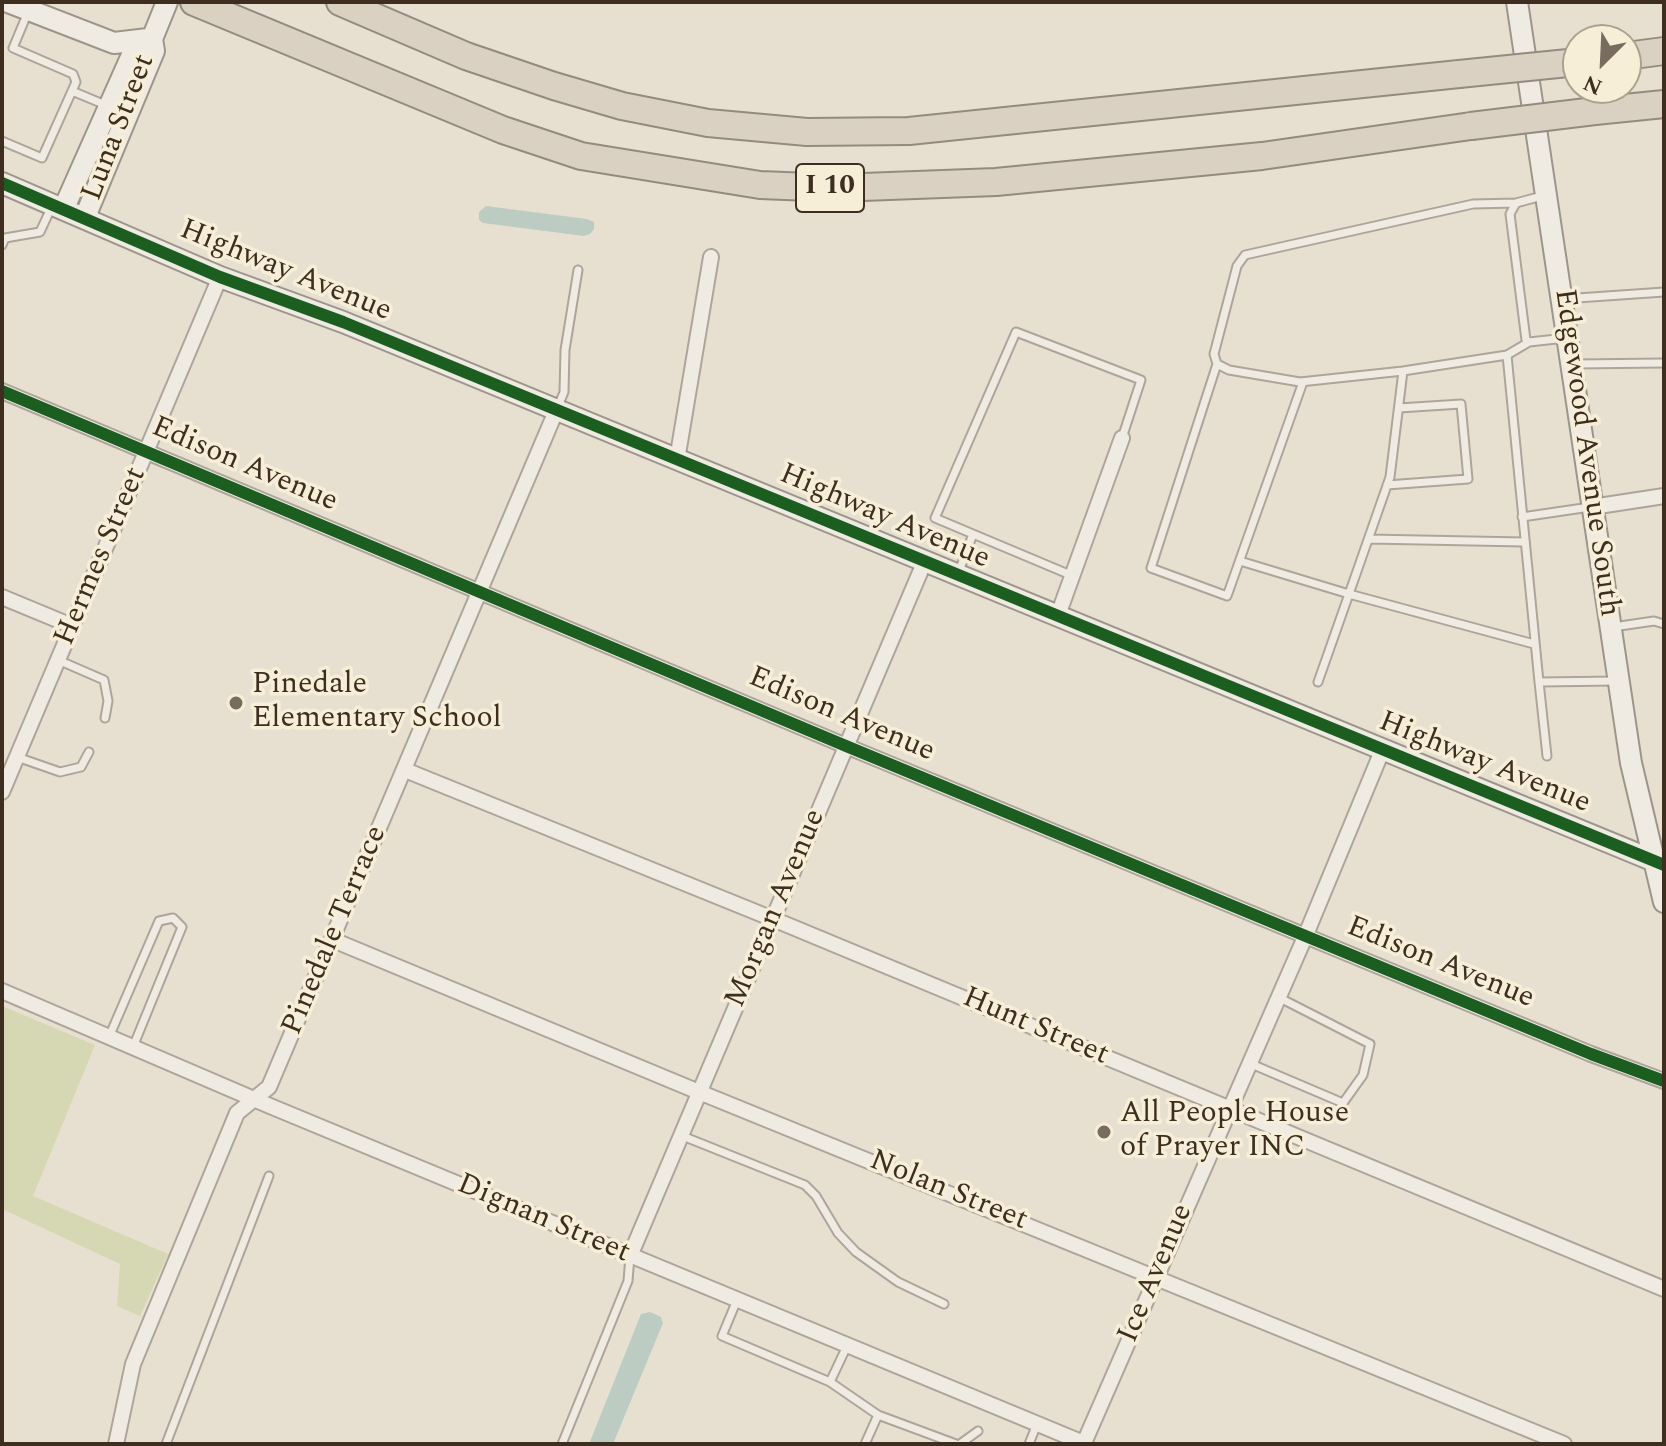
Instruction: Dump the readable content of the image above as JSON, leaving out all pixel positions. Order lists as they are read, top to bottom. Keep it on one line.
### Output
{"streets":{"highway":["I 10"],"street":["Luna Street","Highway Avenue","Edgewood Avenue South","Edison Avenue","Hermes Street","Morgan Avenue","Pinedale Terrace","Hunt Street","Nolan Street","Dignan Street","Ice Avenue"]},"crossings":[["Luna Street","Highway Avenue"],["Highway Avenue","Edgewood Avenue South"],["Highway Avenue","Hermes Street"],["Highway Avenue","Morgan Avenue"],["Highway Avenue","Pinedale Terrace"],["Highway Avenue","Ice Avenue"],["Edison Avenue","Hermes Street"],["Edison Avenue","Morgan Avenue"],["Edison Avenue","Pinedale Terrace"],["Edison Avenue","Ice Avenue"],["Morgan Avenue","Hunt Street"],["Morgan Avenue","Nolan Street"],["Morgan Avenue","Dignan Street"],["Pinedale Terrace","Hunt Street"],["Pinedale Terrace","Nolan Street"],["Pinedale Terrace","Dignan Street"],["Hunt Street","Ice Avenue"],["Nolan Street","Ice Avenue"],["Dignan Street","Ice Avenue"]],"places":["Pinedale Elementary School","All People House of Prayer INC"],"north":"bottom left"}
